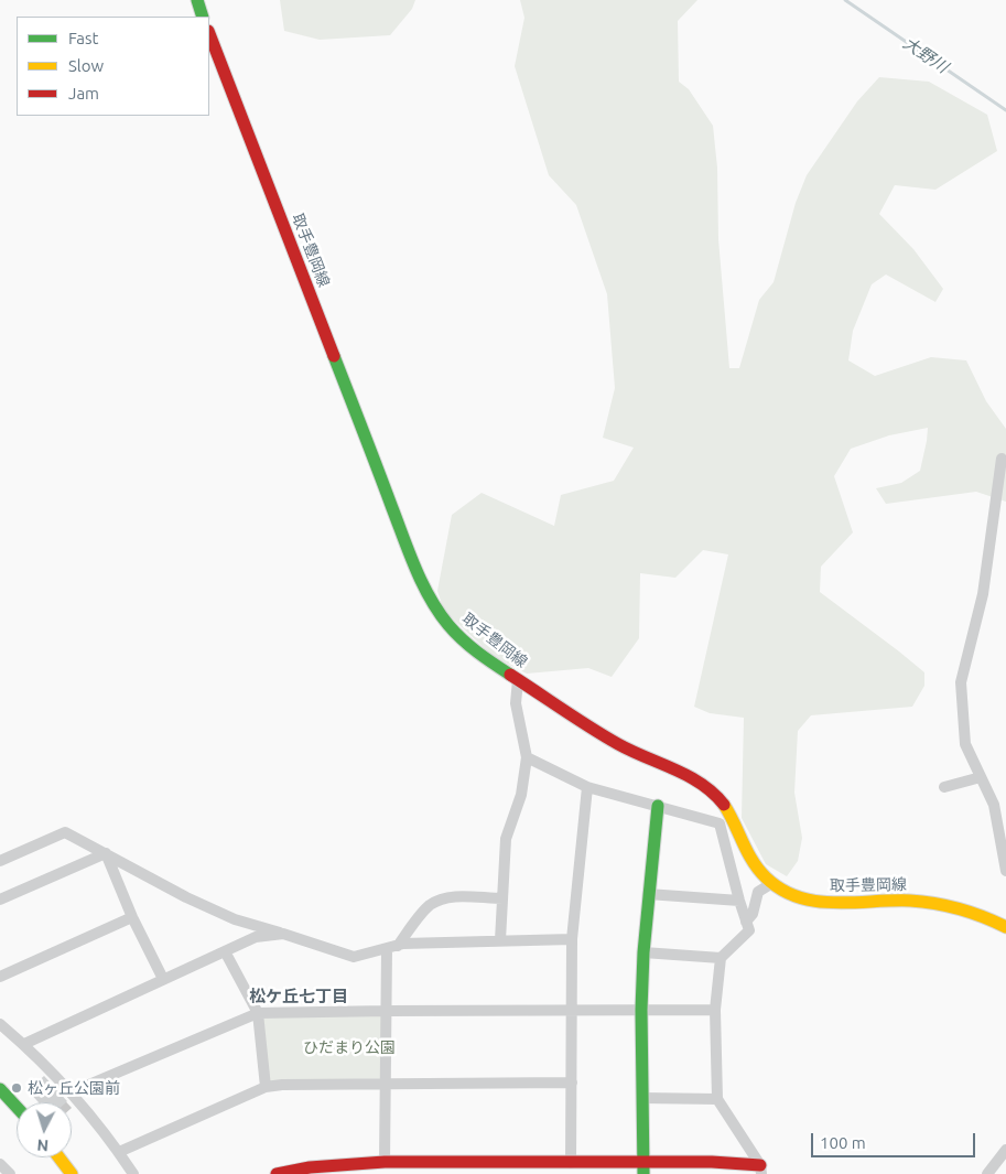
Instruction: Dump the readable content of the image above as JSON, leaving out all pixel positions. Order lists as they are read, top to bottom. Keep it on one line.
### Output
{"streets":{"main road":["取手豊岡線"]},"districts":["松ケ丘七丁目"],"water":["大野川"],"parks":["ひだまり公園"],"places":["松ヶ丘公園前"],"legend":["Fast","Slow","Jam"],"scale_bar":"100 m","north":"bottom"}
